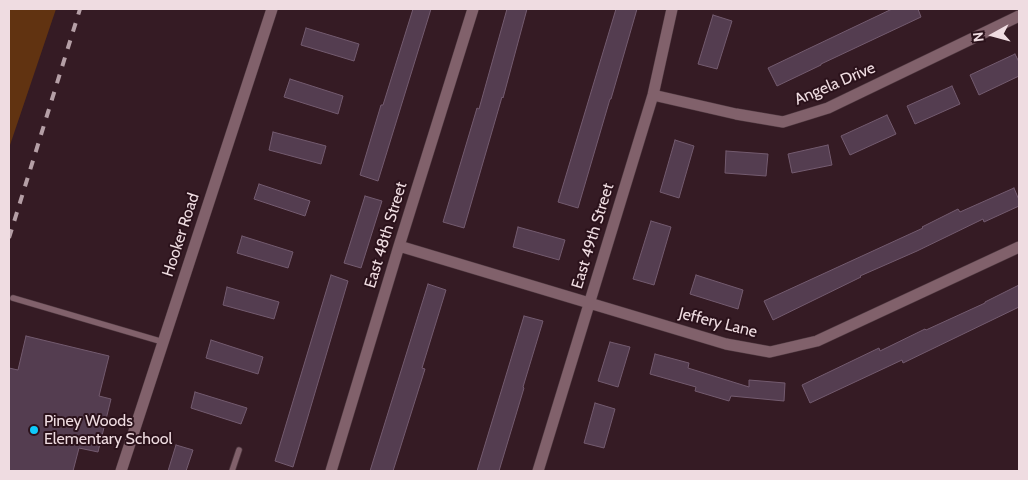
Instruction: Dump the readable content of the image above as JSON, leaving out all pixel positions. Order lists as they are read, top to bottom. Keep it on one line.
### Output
{"streets":{"street":["Angela Drive","Hooker Road","East 48th Street","East 49th Street","Jeffery Lane"]},"crossings":[["Angela Drive","East 49th Street"],["East 48th Street","Jeffery Lane"],["East 49th Street","Jeffery Lane"]],"places":["Piney Woods Elementary School"],"north":"left"}
